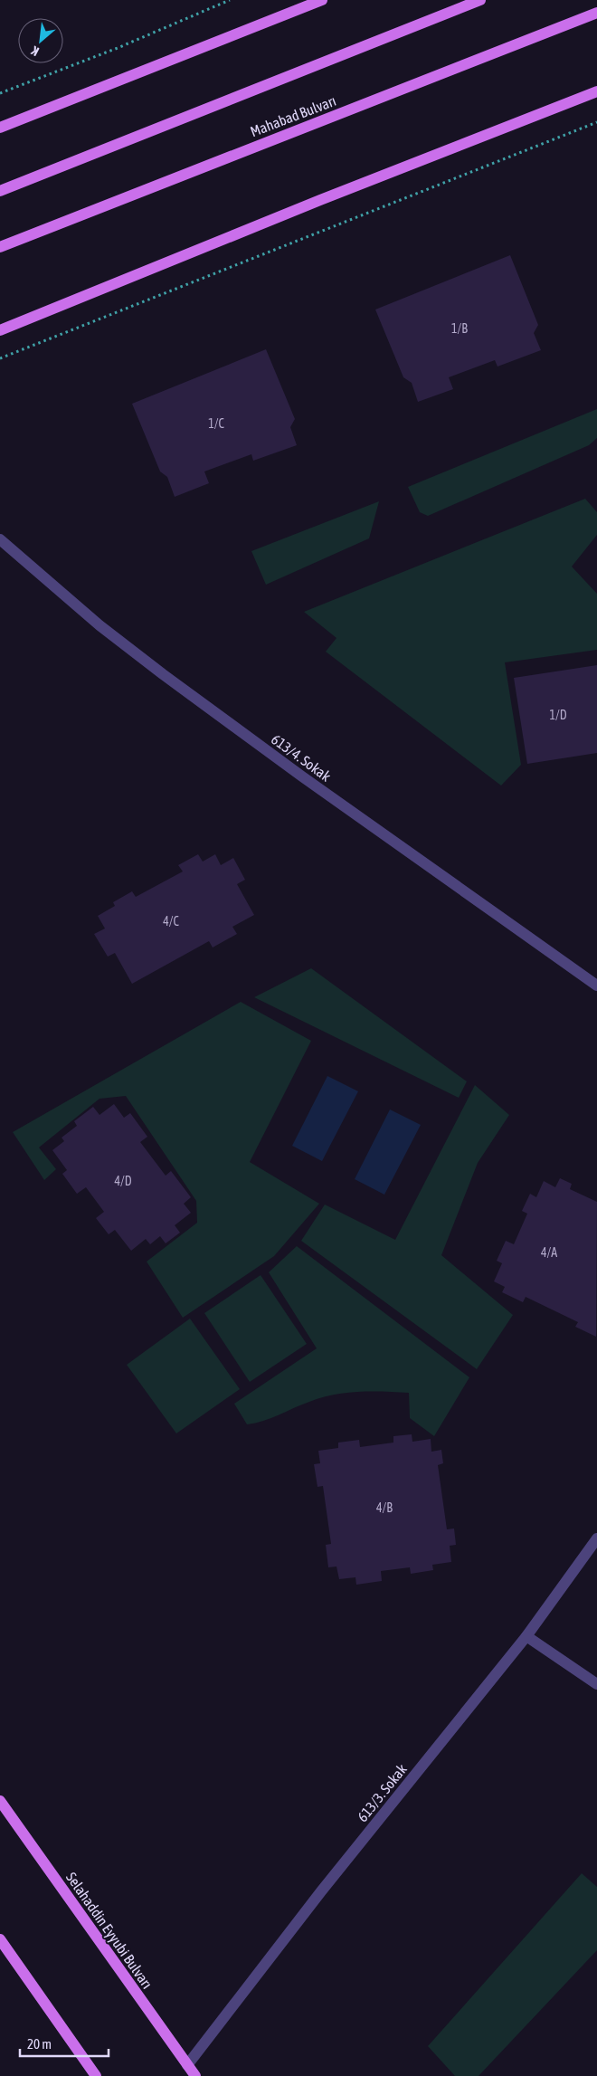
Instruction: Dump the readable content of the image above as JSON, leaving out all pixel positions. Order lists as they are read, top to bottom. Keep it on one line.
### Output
{"streets":{"main road":["Mahabad Bulvarı","Selahaddin Eyyubi Bulvarı"],"street":["613/4. Sokak","613/3. Sokak"]},"crossings":[["613/3. Sokak","Selahaddin Eyyubi Bulvarı"]],"house_numbers":["1/B","1/C","1/D","4/C","4/D","4/A","4/B"],"scale_bar":"20 m","north":"bottom left"}
